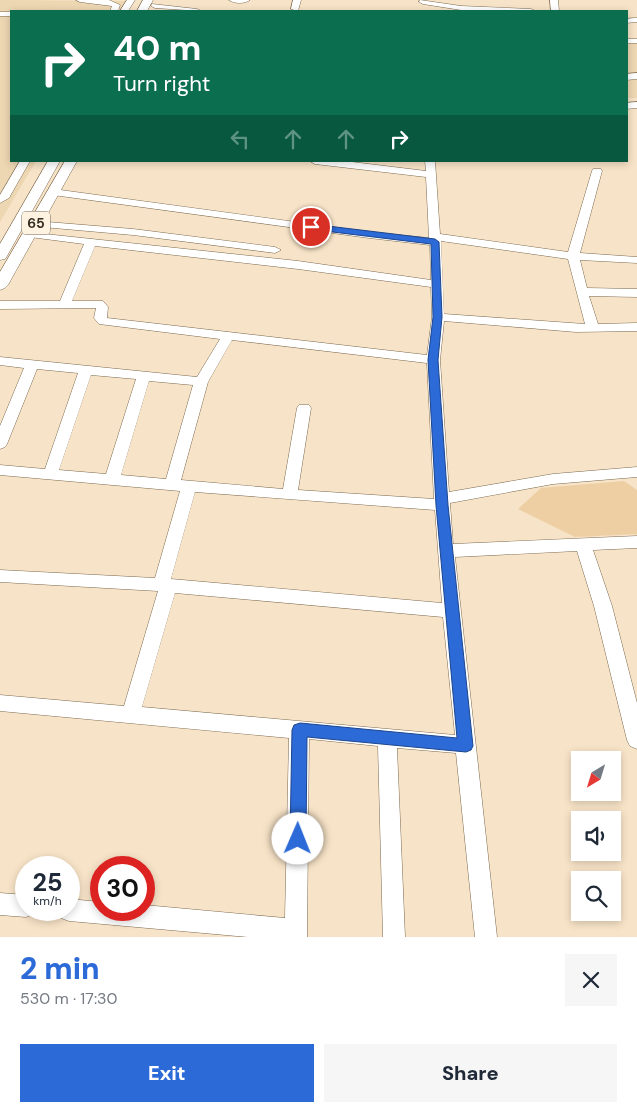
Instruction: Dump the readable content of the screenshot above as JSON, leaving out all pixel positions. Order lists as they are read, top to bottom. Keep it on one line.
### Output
{"streets":{"main road":["65"]},"north":"bottom left","page":{"turn":["40 m","Turn right"],"speed":"25 km/h","limit":"30","heading":["2 min","530 m · 17:30"],"buttons":["Exit","Share"]}}
